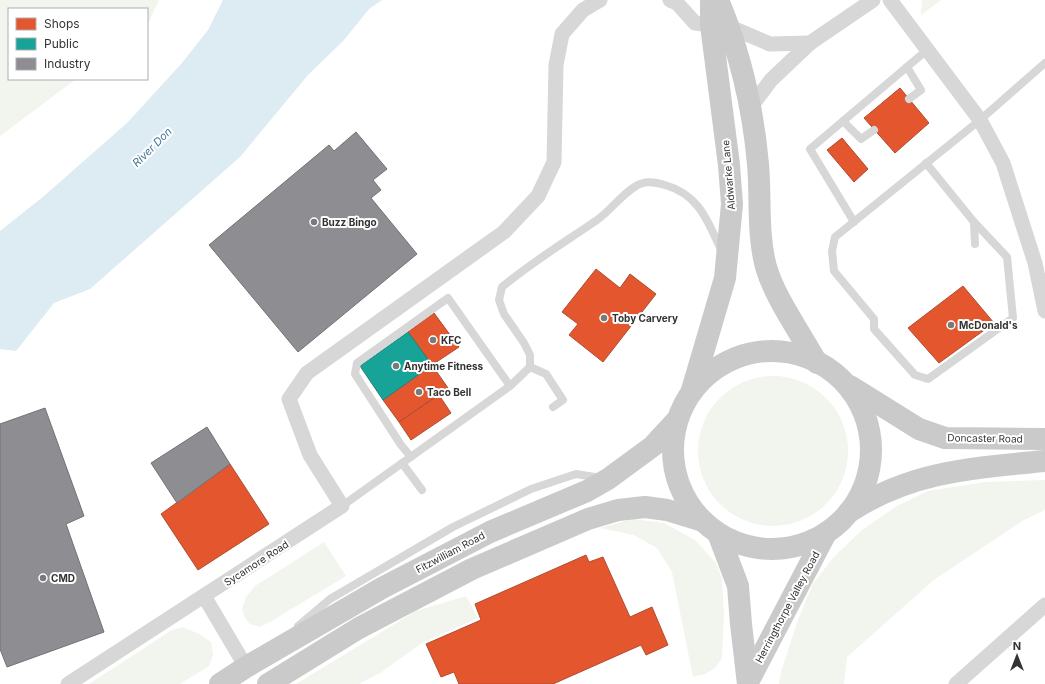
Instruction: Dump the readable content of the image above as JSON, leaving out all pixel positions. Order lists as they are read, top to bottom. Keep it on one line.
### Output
{"streets":{"main road":["Aldwarke Lane","Doncaster Road","Fitzwilliam Road","Herringthorpe Valley Road"],"street":["Sycamore Road"]},"water":["River Don"],"places":["Buzz Bingo","Toby Carvery","McDonald's","KFC","Anytime Fitness","Taco Bell","CMD"],"legend":["Shops","Public","Industry"],"north":"top"}
